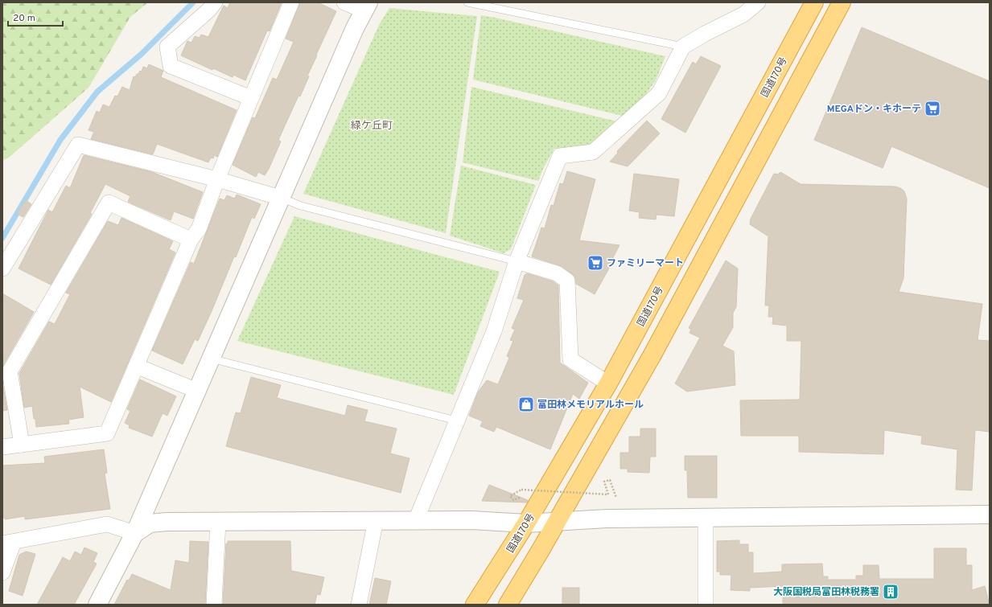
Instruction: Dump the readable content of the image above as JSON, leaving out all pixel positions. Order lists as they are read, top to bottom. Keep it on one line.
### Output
{"streets":{"highway":["国道170号"]},"districts":["緑ケ丘町"],"places":{"supermarket":["MEGAドン・キホーテ","ファミリーマート"],"shop":["富田林メモリアルホール"],"building":["大阪国税局富田林税務署"]},"scale_bar":"20 m"}
